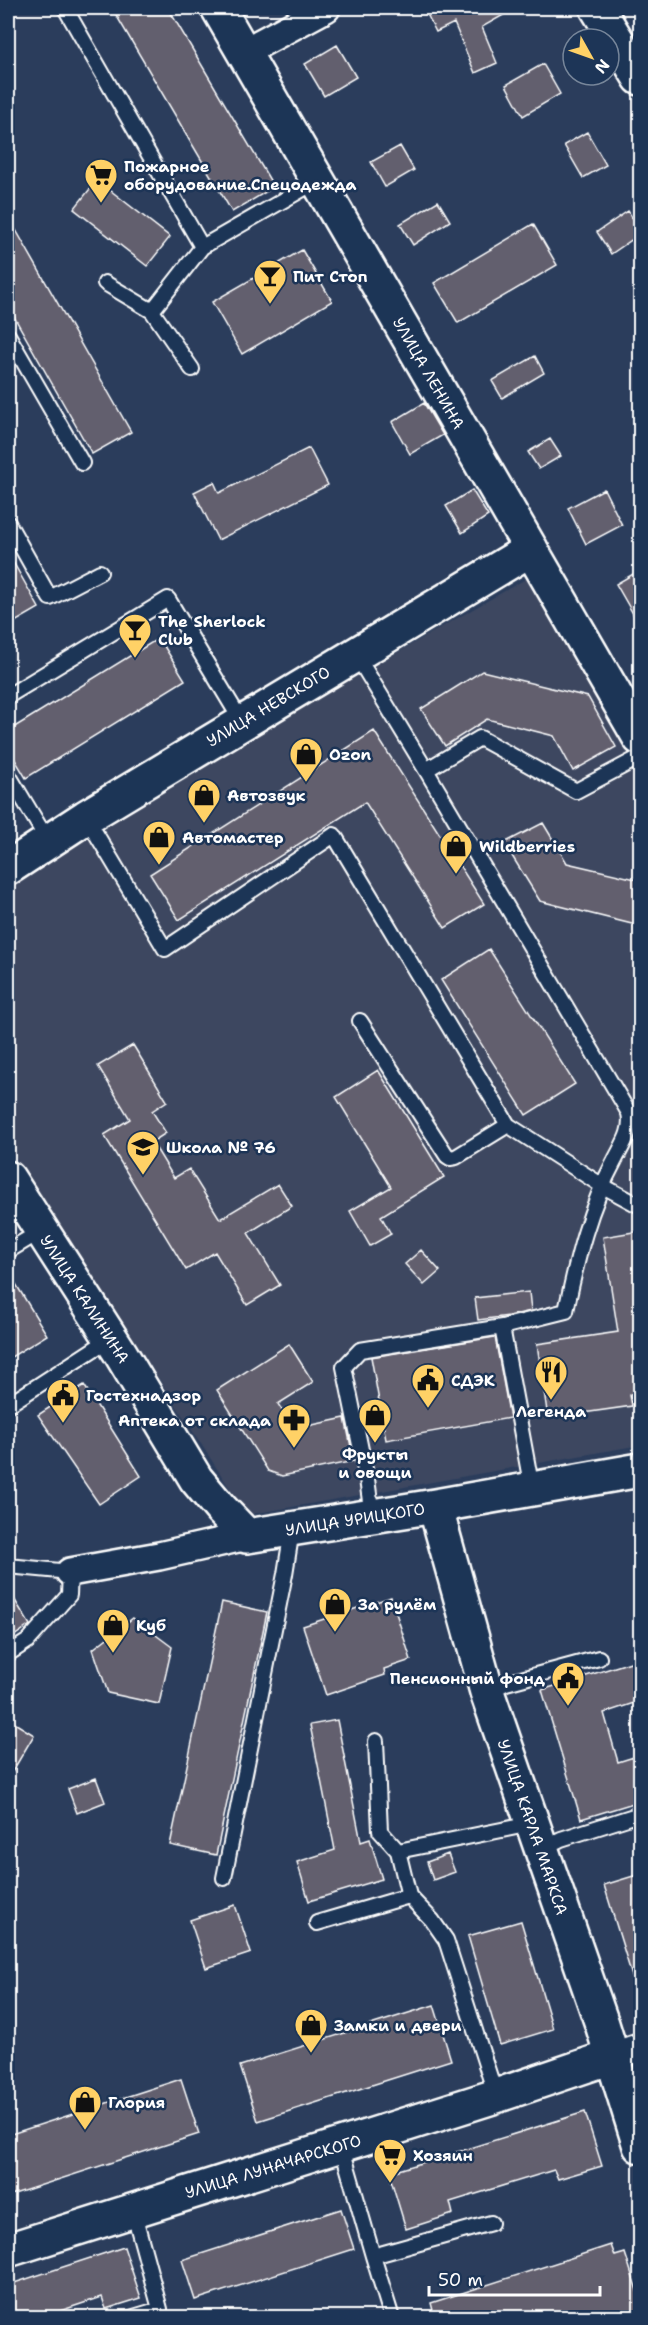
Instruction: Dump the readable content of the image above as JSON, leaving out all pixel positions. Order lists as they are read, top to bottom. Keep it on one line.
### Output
{"streets":{"street":["УЛИЦА ЛЕНИНА","УЛИЦА НЕВСКОГО","УЛИЦА КАЛИНИНА","УЛИЦА УРИЦКОГО","УЛИЦА КАРЛА МАРКСА","УЛИЦА ЛУНАЧАРСКОГО"]},"crossings":[["УЛИЦА ЛЕНИНА","УЛИЦА НЕВСКОГО"],["УЛИЦА КАЛИНИНА","УЛИЦА УРИЦКОГО"],["УЛИЦА УРИЦКОГО","УЛИЦА КАРЛА МАРКСА"],["УЛИЦА КАРЛА МАРКСА","УЛИЦА ЛУНАЧАРСКОГО"]],"places":{"supermarket":["Пожарное оборудование.Спецодежда","Хозяин"],"bar":["Пит Стоп","The Sherlock Club"],"shop":["Ozon","Автозвук","Автомастер","Wildberries","Фрукты и овощи","За рулём","Куб","Замки и двери","Глория"],"school or university":["Школа № 76"],"restaurant":["Легенда"],"public building":["СДЭК","Гостехнадзор","Пенсионный фонд"],"pharmacy":["Аптека от склада"]},"scale_bar":"50 m","north":"bottom right"}
